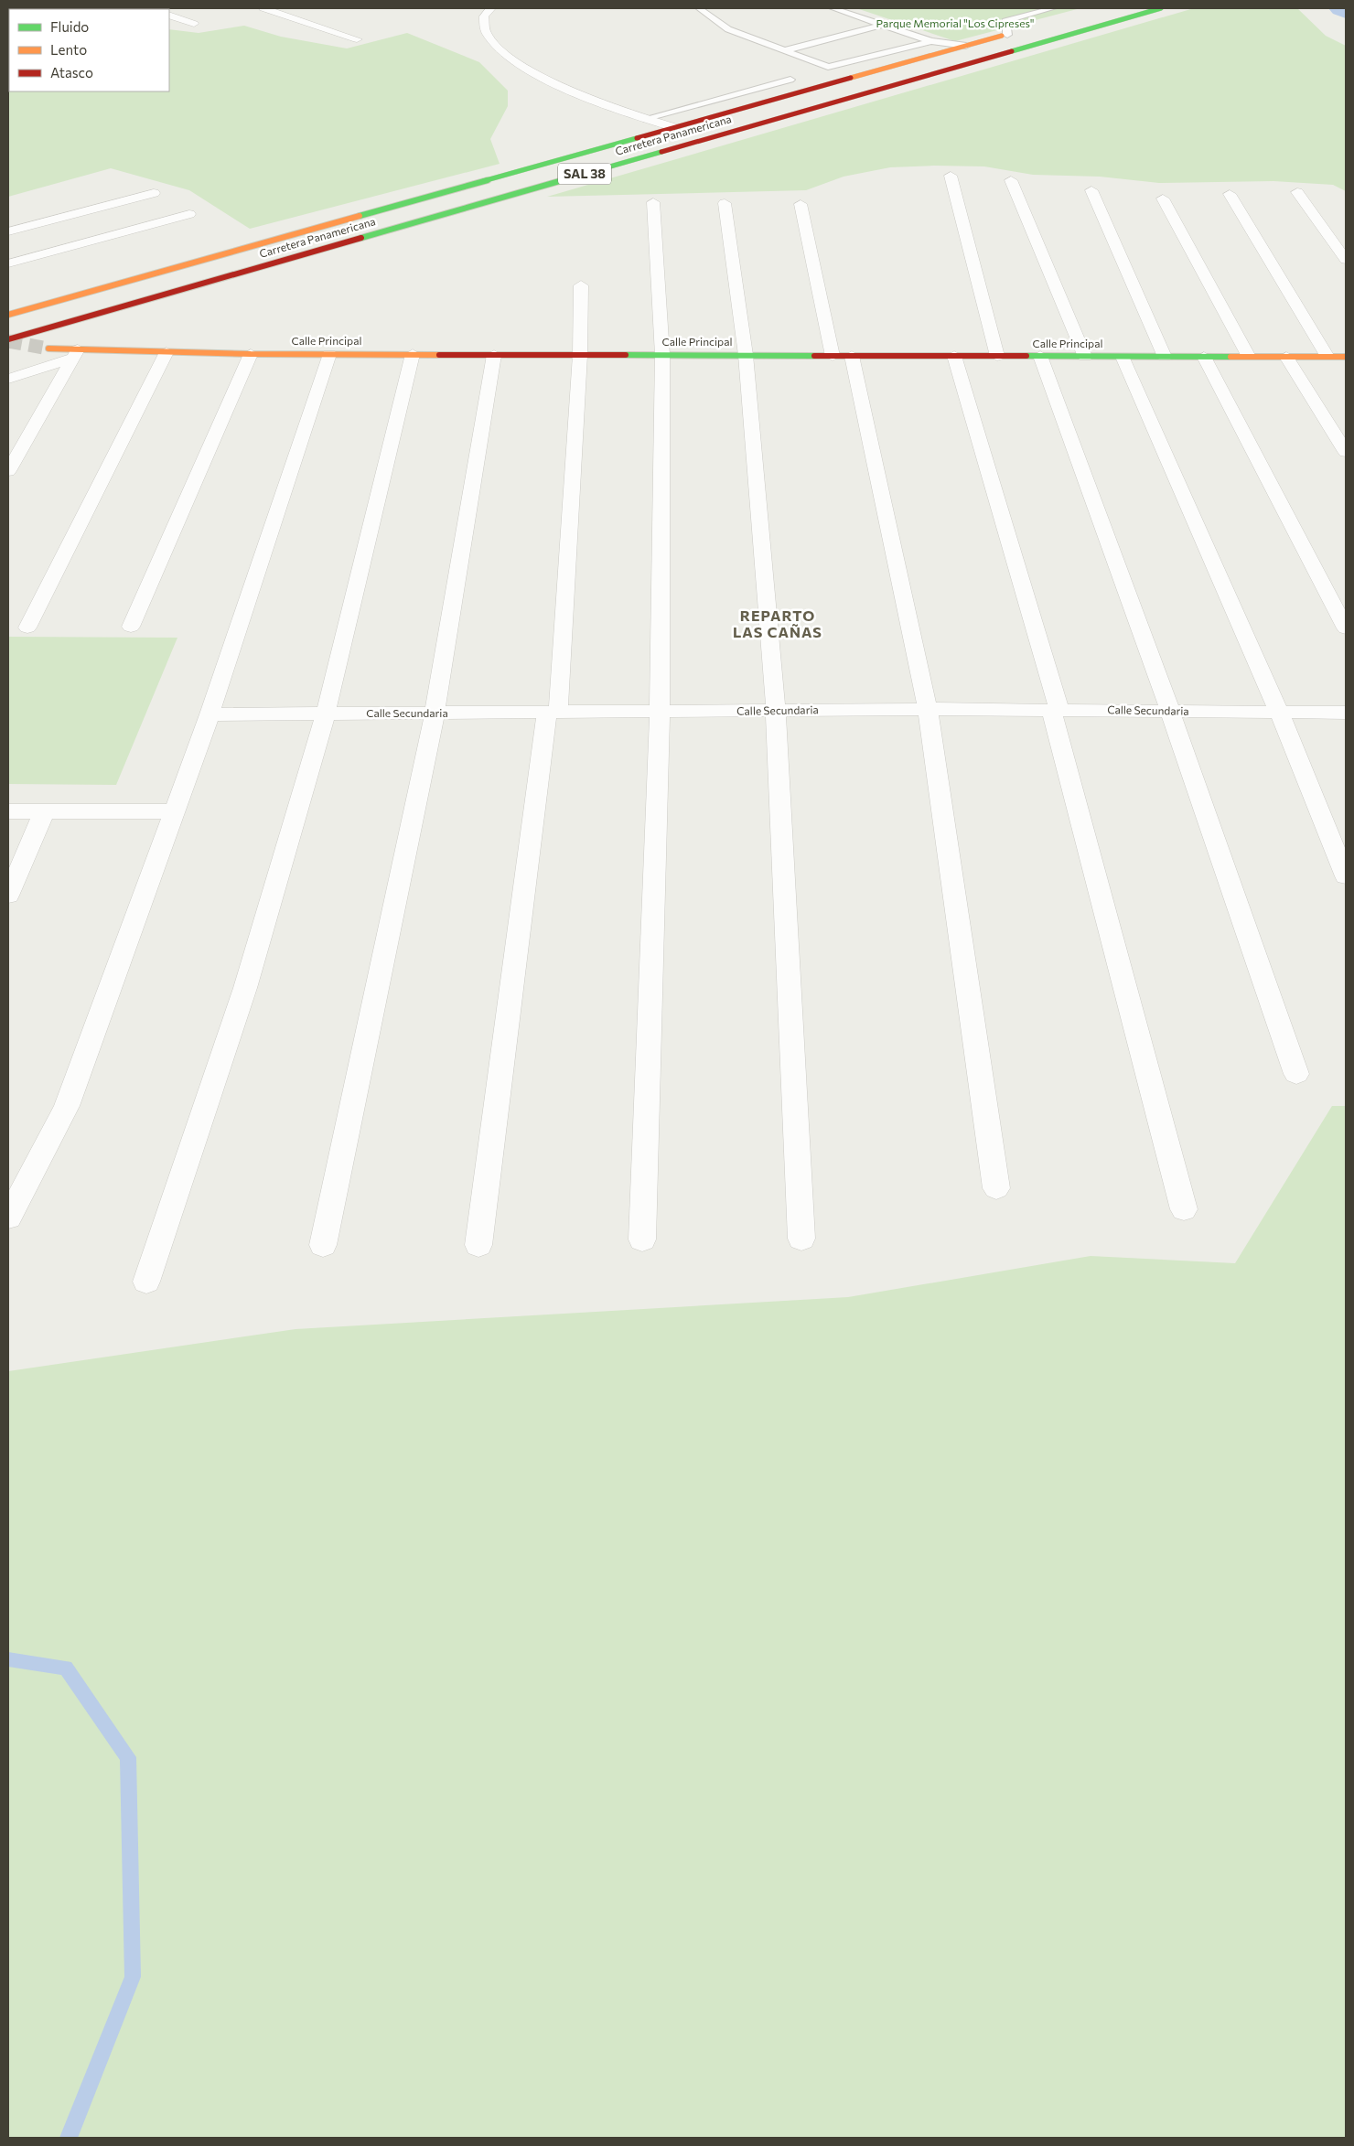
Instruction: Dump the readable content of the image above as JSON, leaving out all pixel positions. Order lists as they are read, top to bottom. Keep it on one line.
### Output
{"streets":{"main road":["Carretera Panamericana","SAL 38","Calle Principal"],"street":["Calle Secundaria"]},"districts":["REPARTO LAS CAÑAS"],"parks":["Parque Memorial \"Los Cipreses\""],"legend":["Fluido","Lento","Atasco"]}
